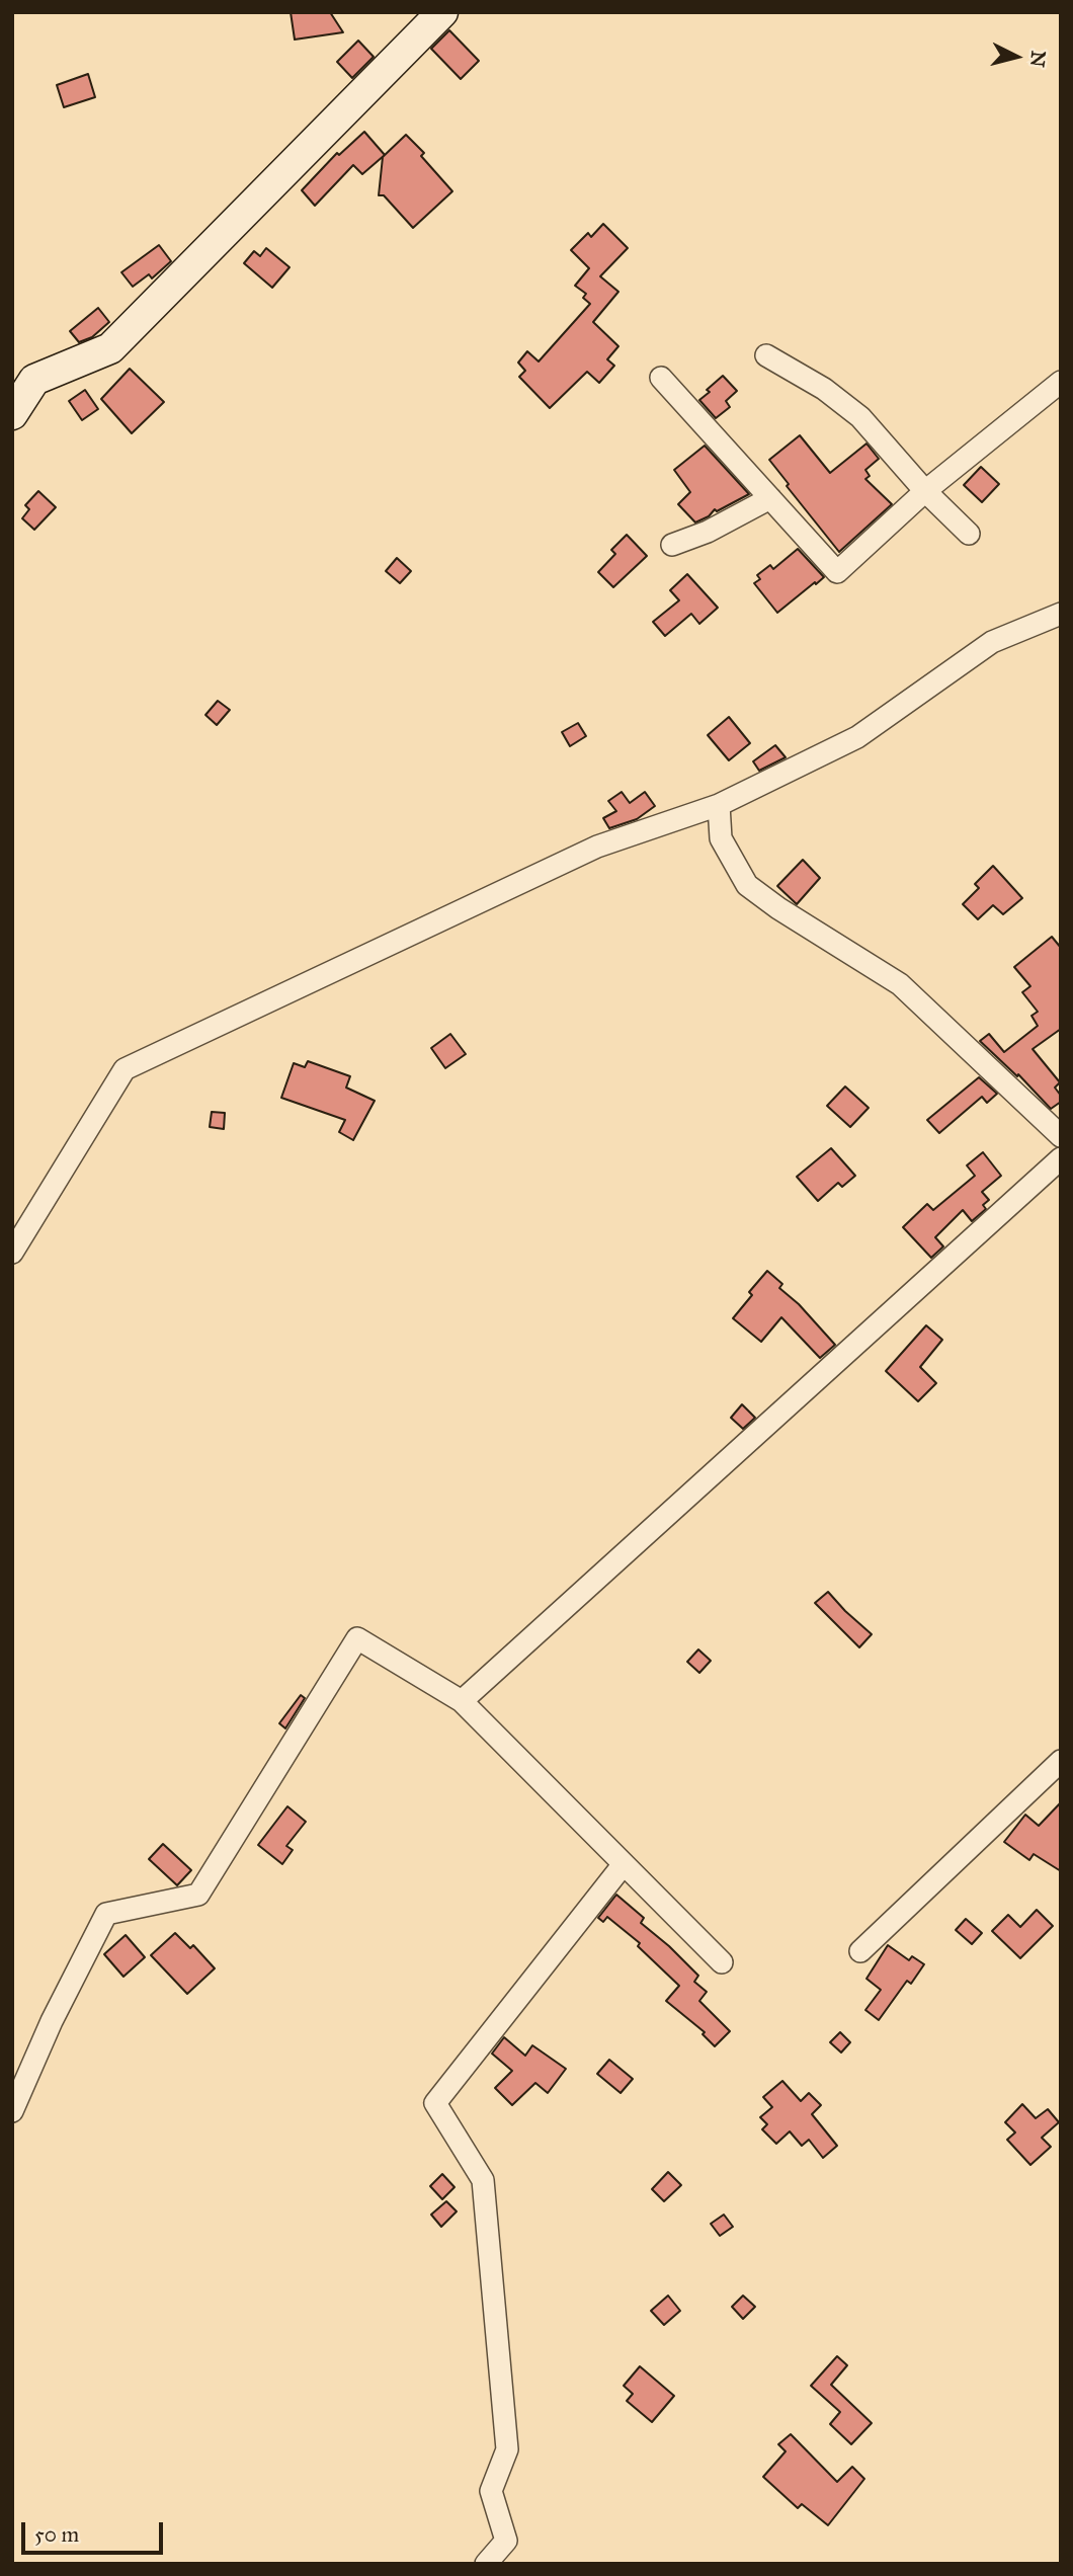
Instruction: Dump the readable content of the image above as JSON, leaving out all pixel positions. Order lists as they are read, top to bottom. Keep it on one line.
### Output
{"scale_bar":"50 m","north":"right"}
